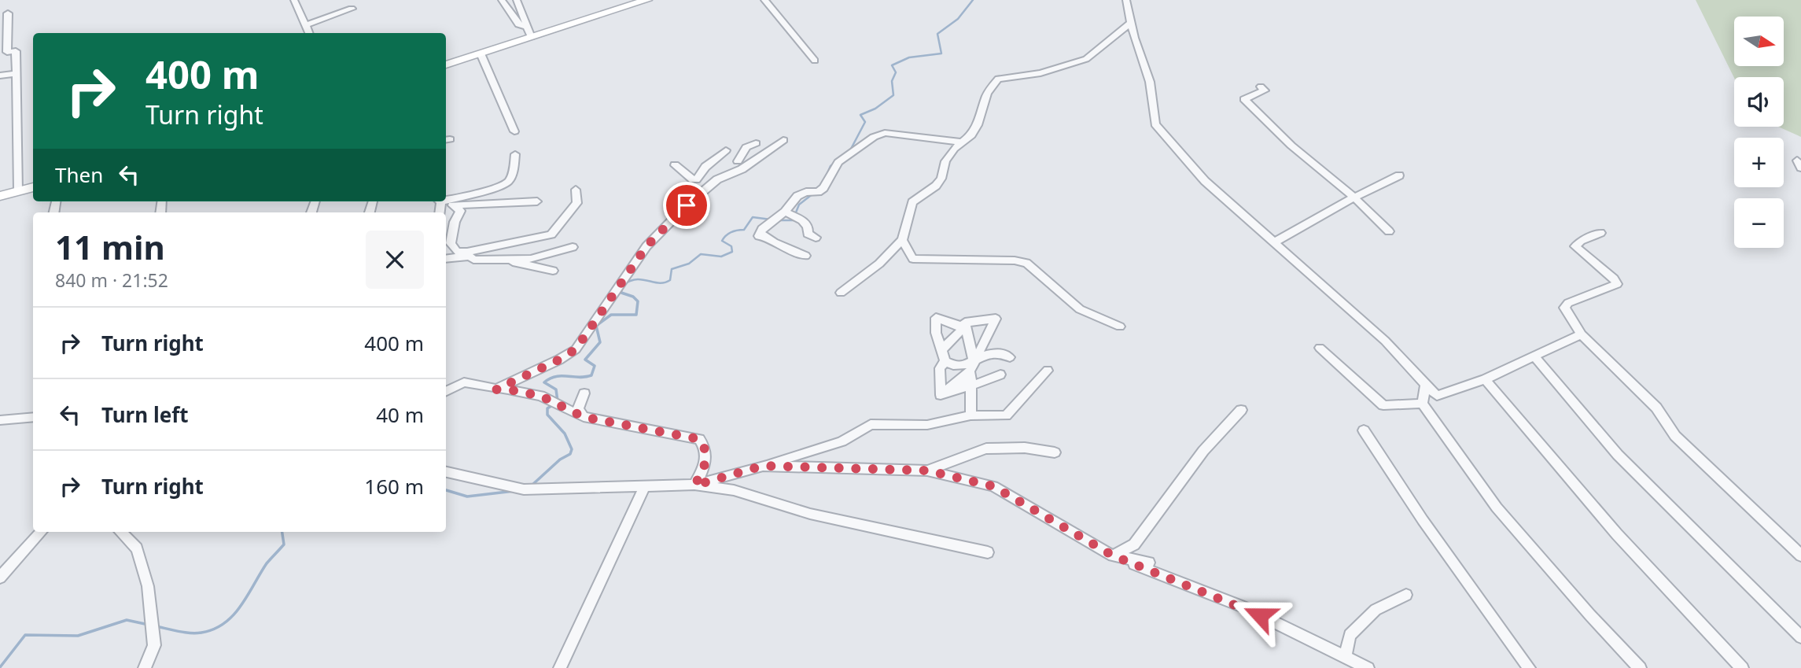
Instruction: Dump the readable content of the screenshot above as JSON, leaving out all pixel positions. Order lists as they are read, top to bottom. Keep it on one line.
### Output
{"north":"right","page":{"map_buttons":["+","−"],"turn":["400 m","Turn right"],"then":"Then","heading":["11 min","840 m · 21:52"],"list":[{"name":"Turn right","value":"400 m"},{"name":"Turn left","value":"40 m"},{"name":"Turn right","value":"160 m"}]}}
